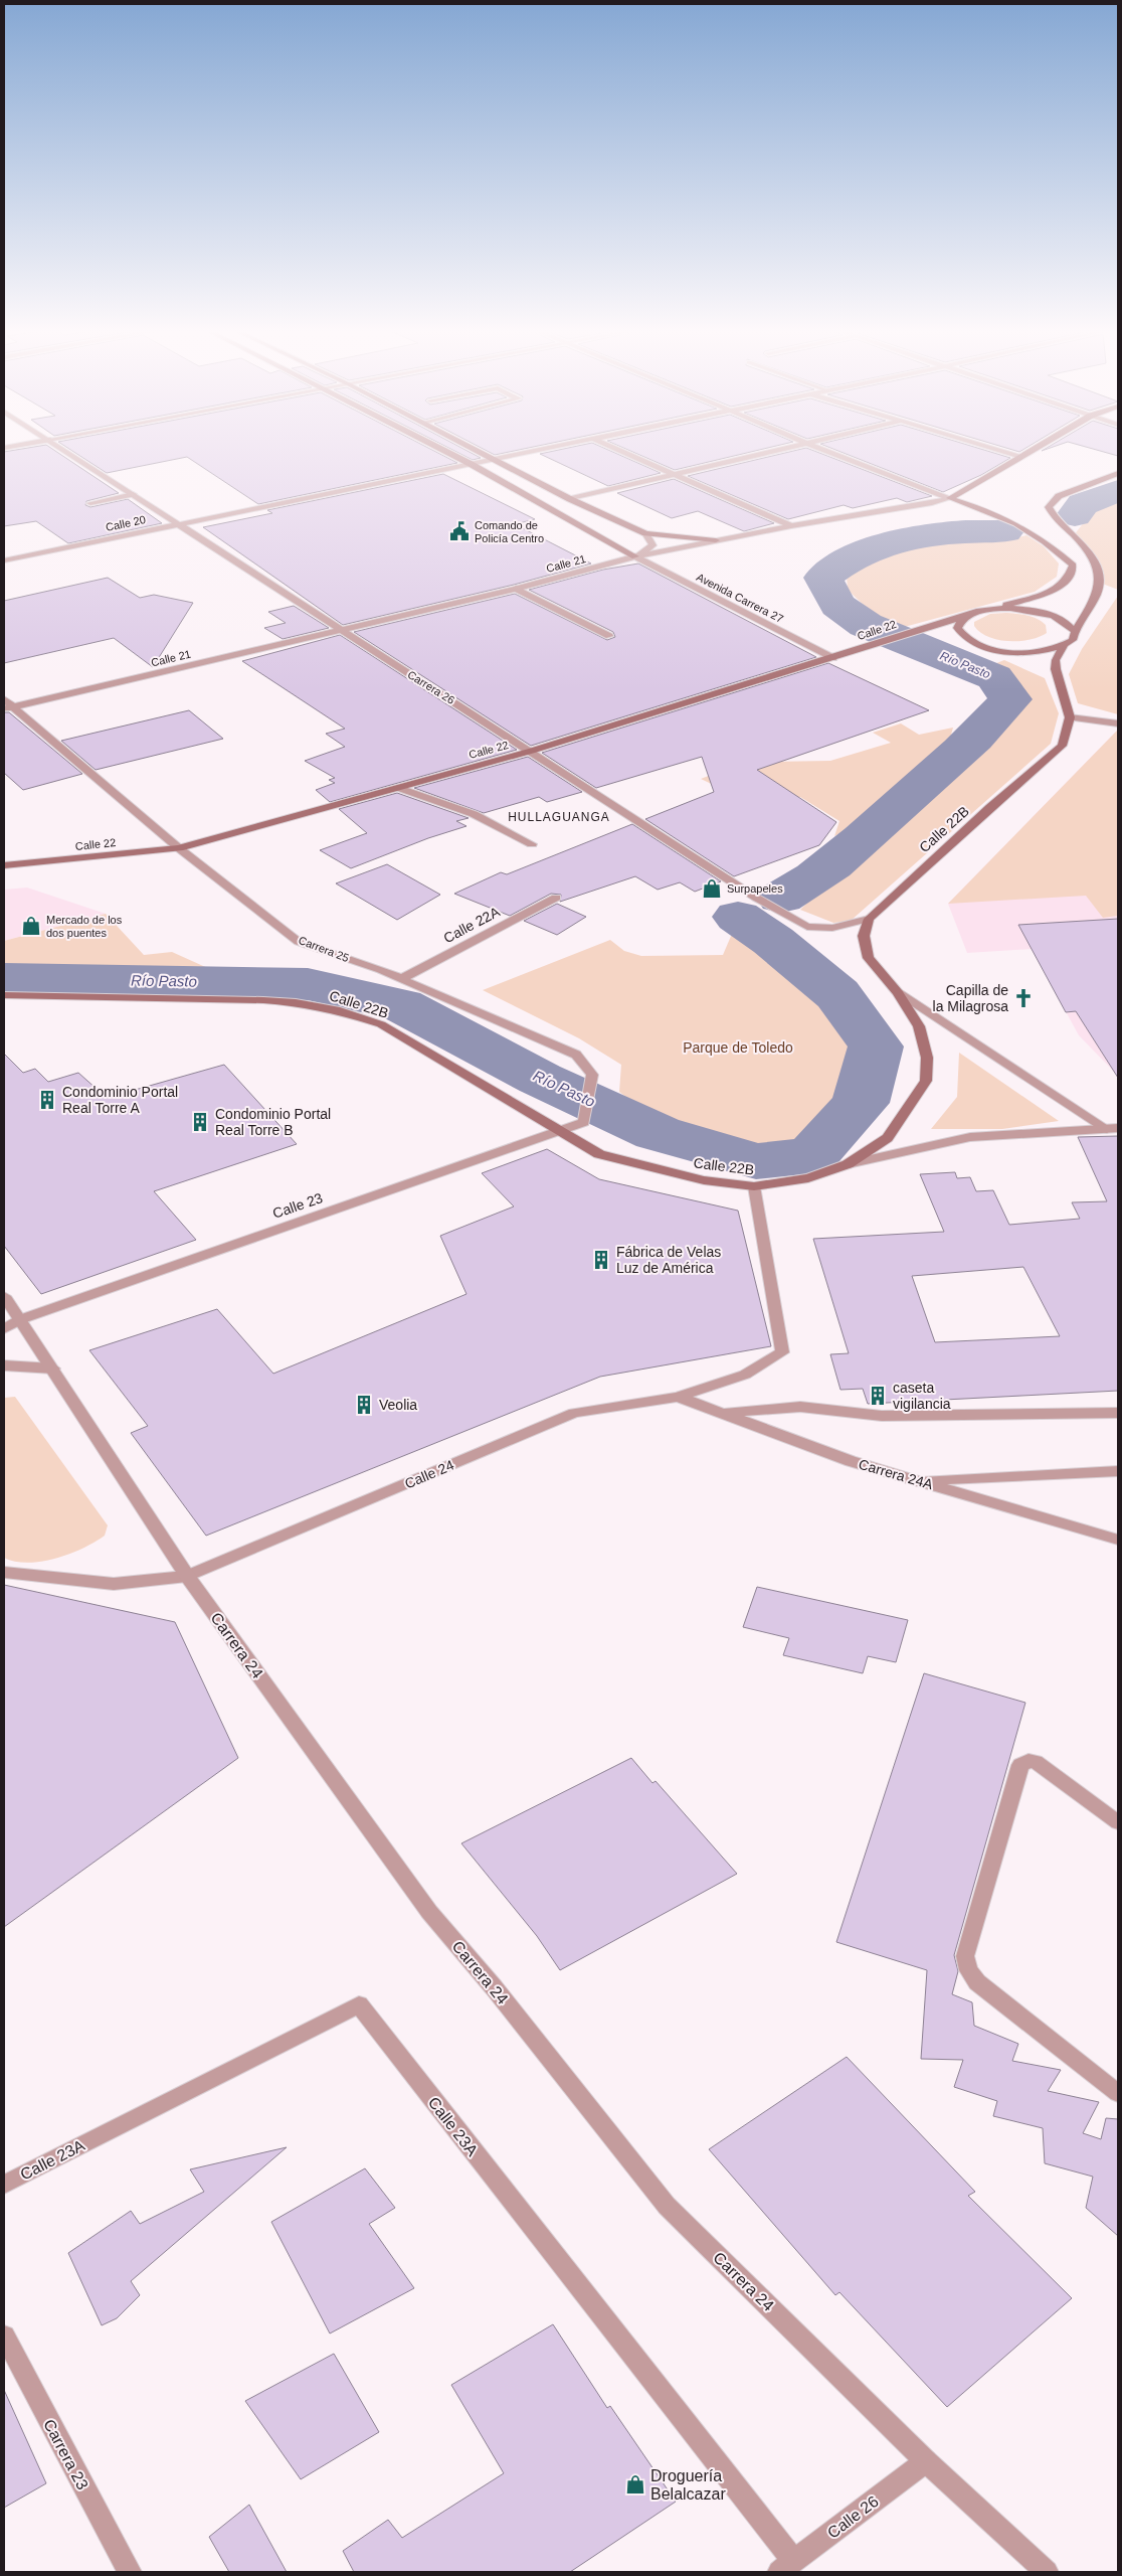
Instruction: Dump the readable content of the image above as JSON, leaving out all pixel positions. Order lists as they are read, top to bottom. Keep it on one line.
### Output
{"streets":{"main road":["Calle 21","Avenida Carrera 27","Calle 22","Calle 22B"],"street":["Calle 20","Carrera 26","Calle 22A","Carrera 25","Calle 23","Calle 24","Carrera 24A","Carrera 24","Calle 23A","Carrera 23","Calle 26"]},"crossings":[["Calle 20","Avenida Carrera 27"],["Calle 20","Carrera 26"],["Calle 21","Avenida Carrera 27"],["Calle 21","Carrera 26"],["Calle 21","Carrera 25"],["Avenida Carrera 27","Calle 22"],["Calle 22","Carrera 26"],["Calle 22","Carrera 25"],["Carrera 26","Calle 22B"],["Calle 22B","Calle 23"],["Calle 22B","Calle 24"],["Calle 22A","Carrera 25"],["Carrera 25","Calle 23"],["Calle 23","Carrera 24"],["Calle 24","Carrera 24A"],["Calle 24","Carrera 24"],["Carrera 24","Calle 26"],["Calle 23A","Calle 26"]],"districts":["HULLAGUANGA"],"water":["Río Pasto"],"parks":["Parque de Toledo"],"places":{"public building":["Comando de Policía Centro"],"shop":["Surpapeles","Mercado de los dos puentes","Droguería Belalcazar"],"church":["Capilla de la Milagrosa"],"building":["Condominio Portal Real Torre A","Condominio Portal Real Torre B","Fábrica de Velas Luz de América","caseta vigilancia","Veolia"]}}
